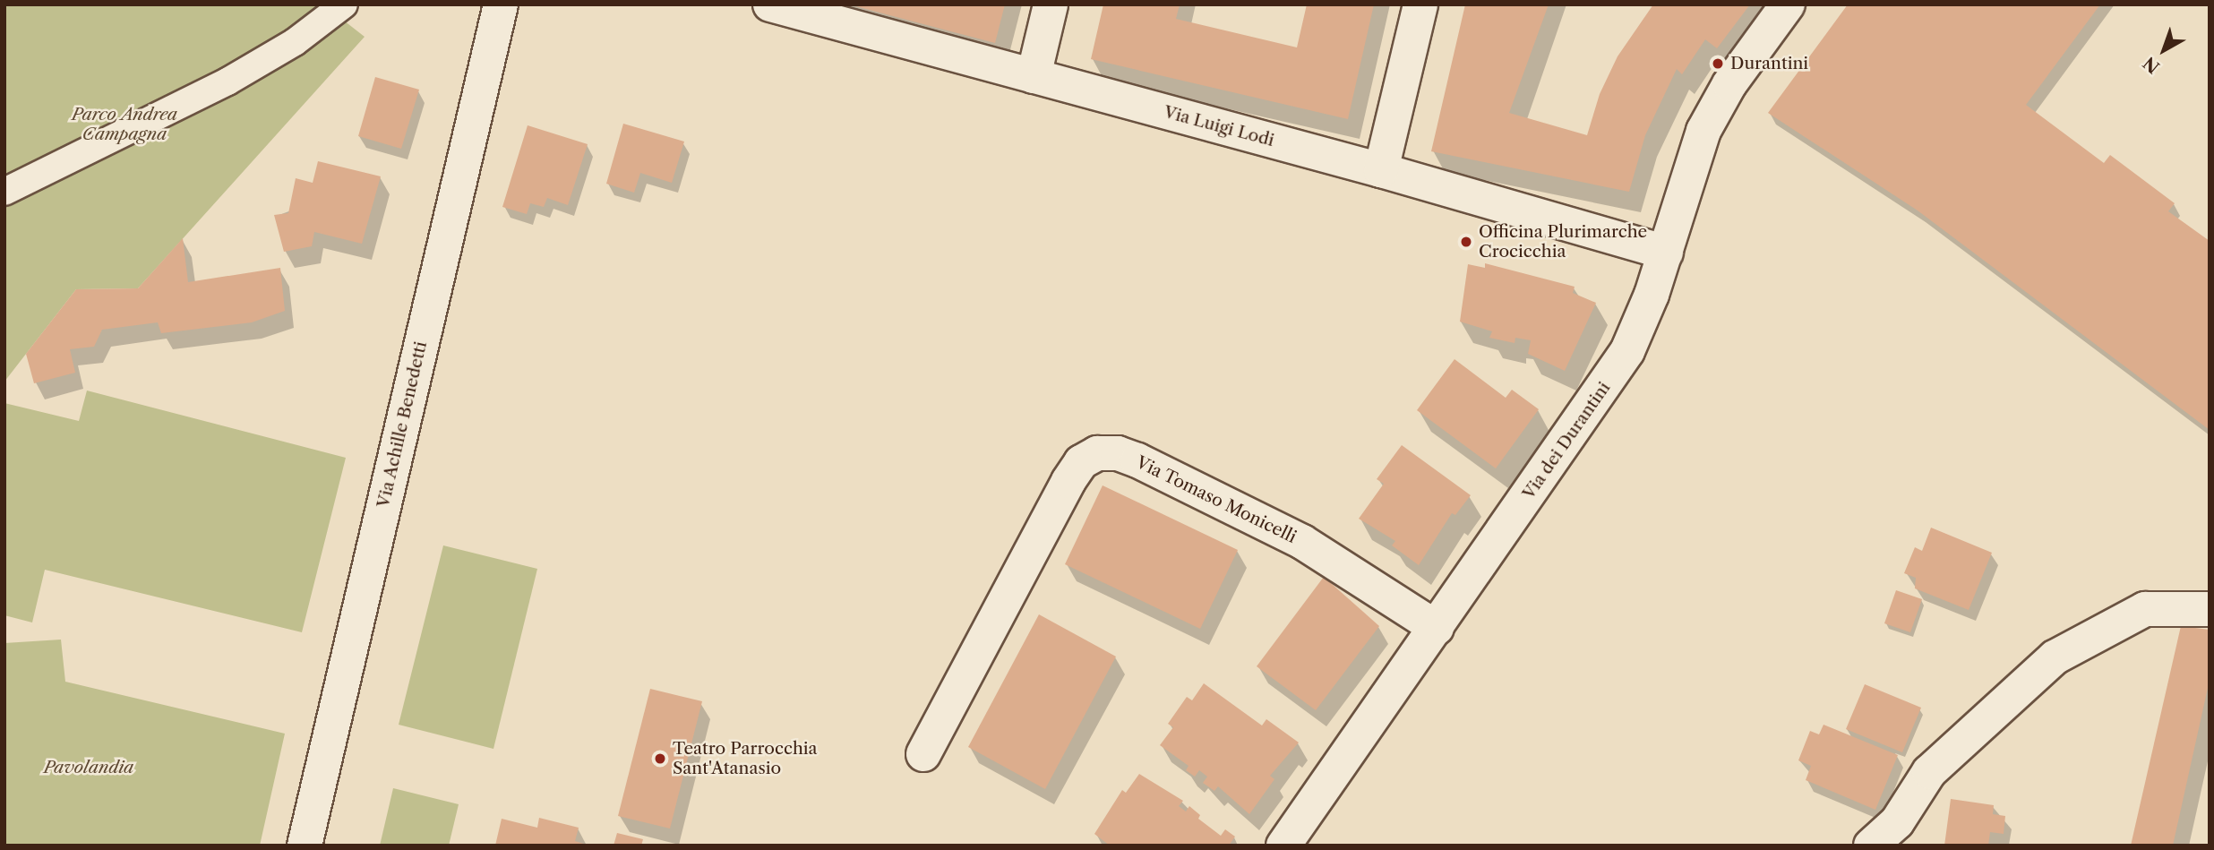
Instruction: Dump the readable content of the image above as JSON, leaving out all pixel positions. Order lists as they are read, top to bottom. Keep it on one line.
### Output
{"streets":{"street":["Via Luigi Lodi","Via Achille Benedetti","Via dei Durantini","Via Tomaso Monicelli"]},"crossings":[["Via Luigi Lodi","Via dei Durantini"],["Via dei Durantini","Via Tomaso Monicelli"]],"parks":["Parco Andrea Campagna","Pavolandia"],"places":["Durantini","Officina Plurimarche Crocicchia","Teatro Parrocchia Sant'Atanasio"],"north":"bottom left"}
